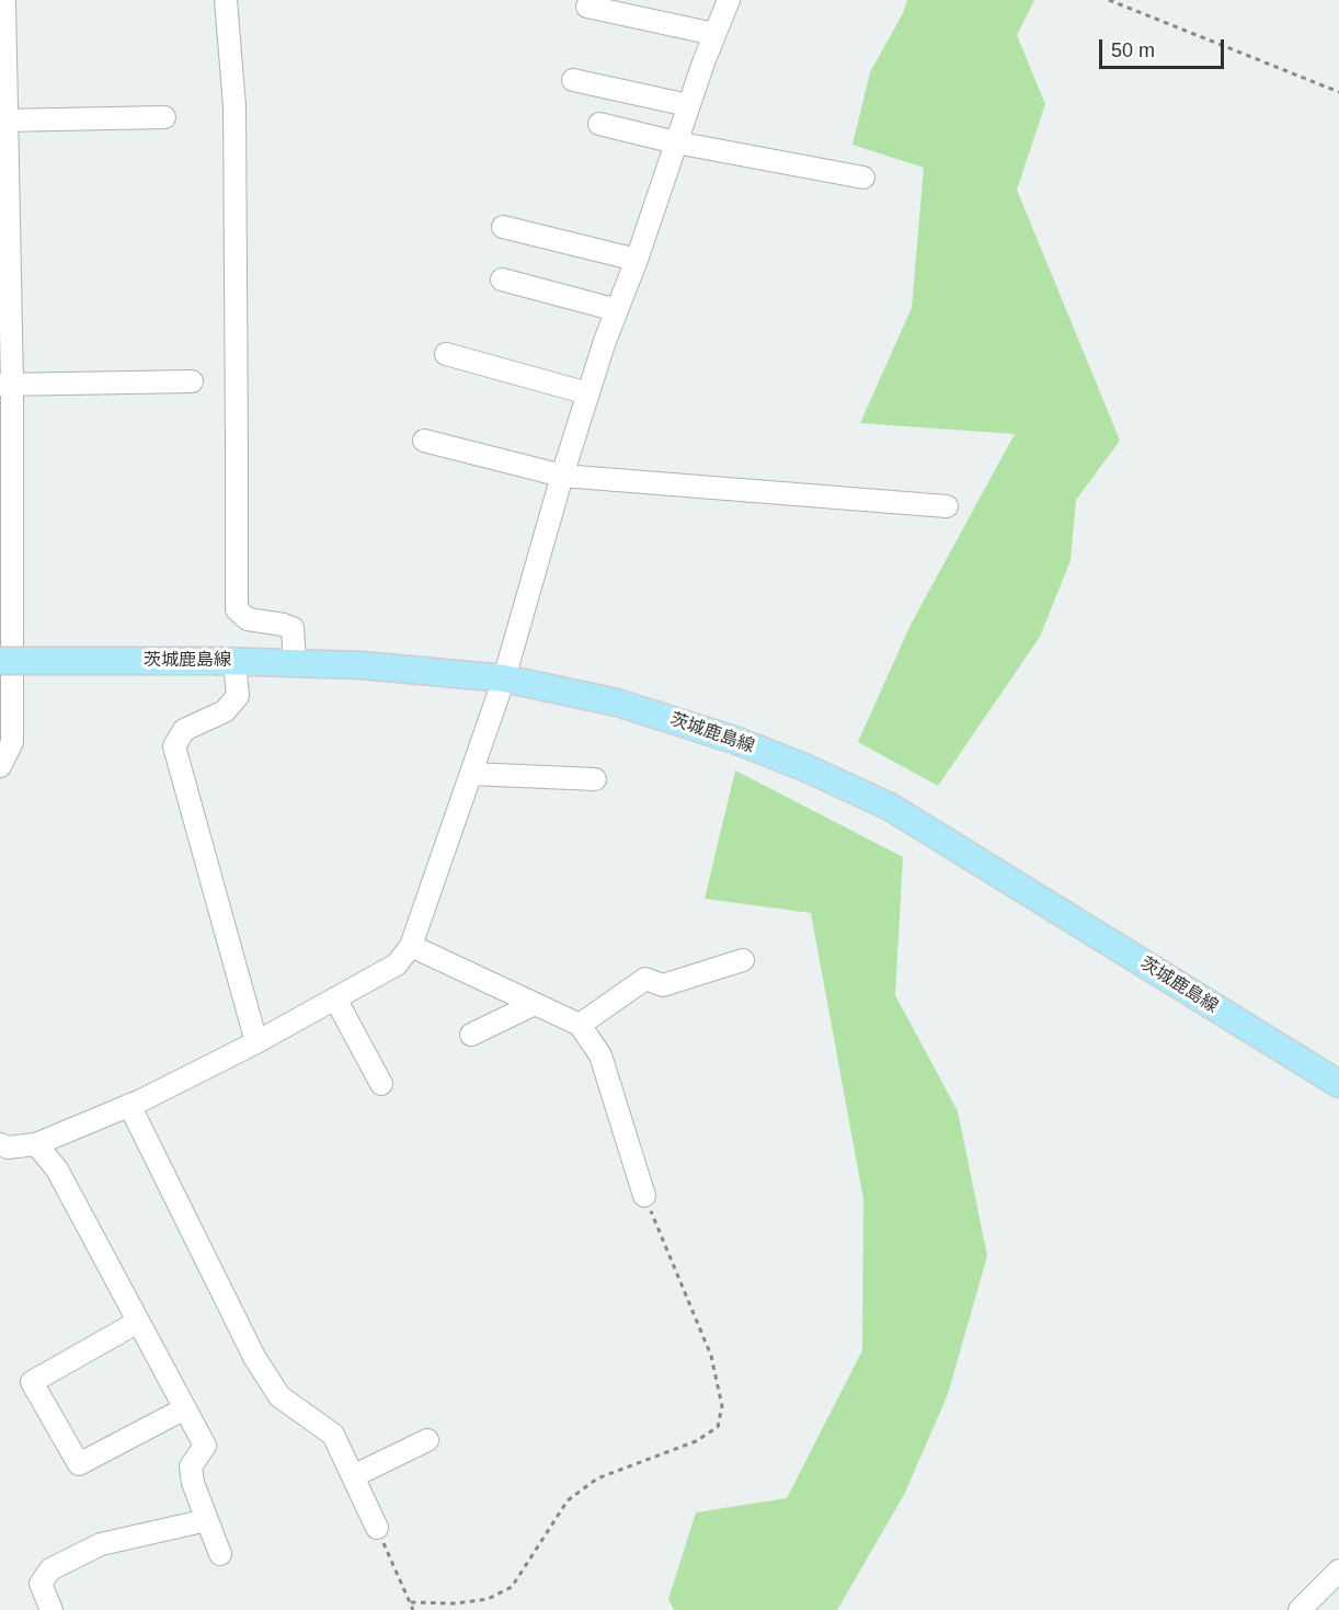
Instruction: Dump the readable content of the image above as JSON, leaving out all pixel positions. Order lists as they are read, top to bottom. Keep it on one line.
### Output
{"streets":{"main road":["茨城鹿島線"]},"scale_bar":"50 m"}
